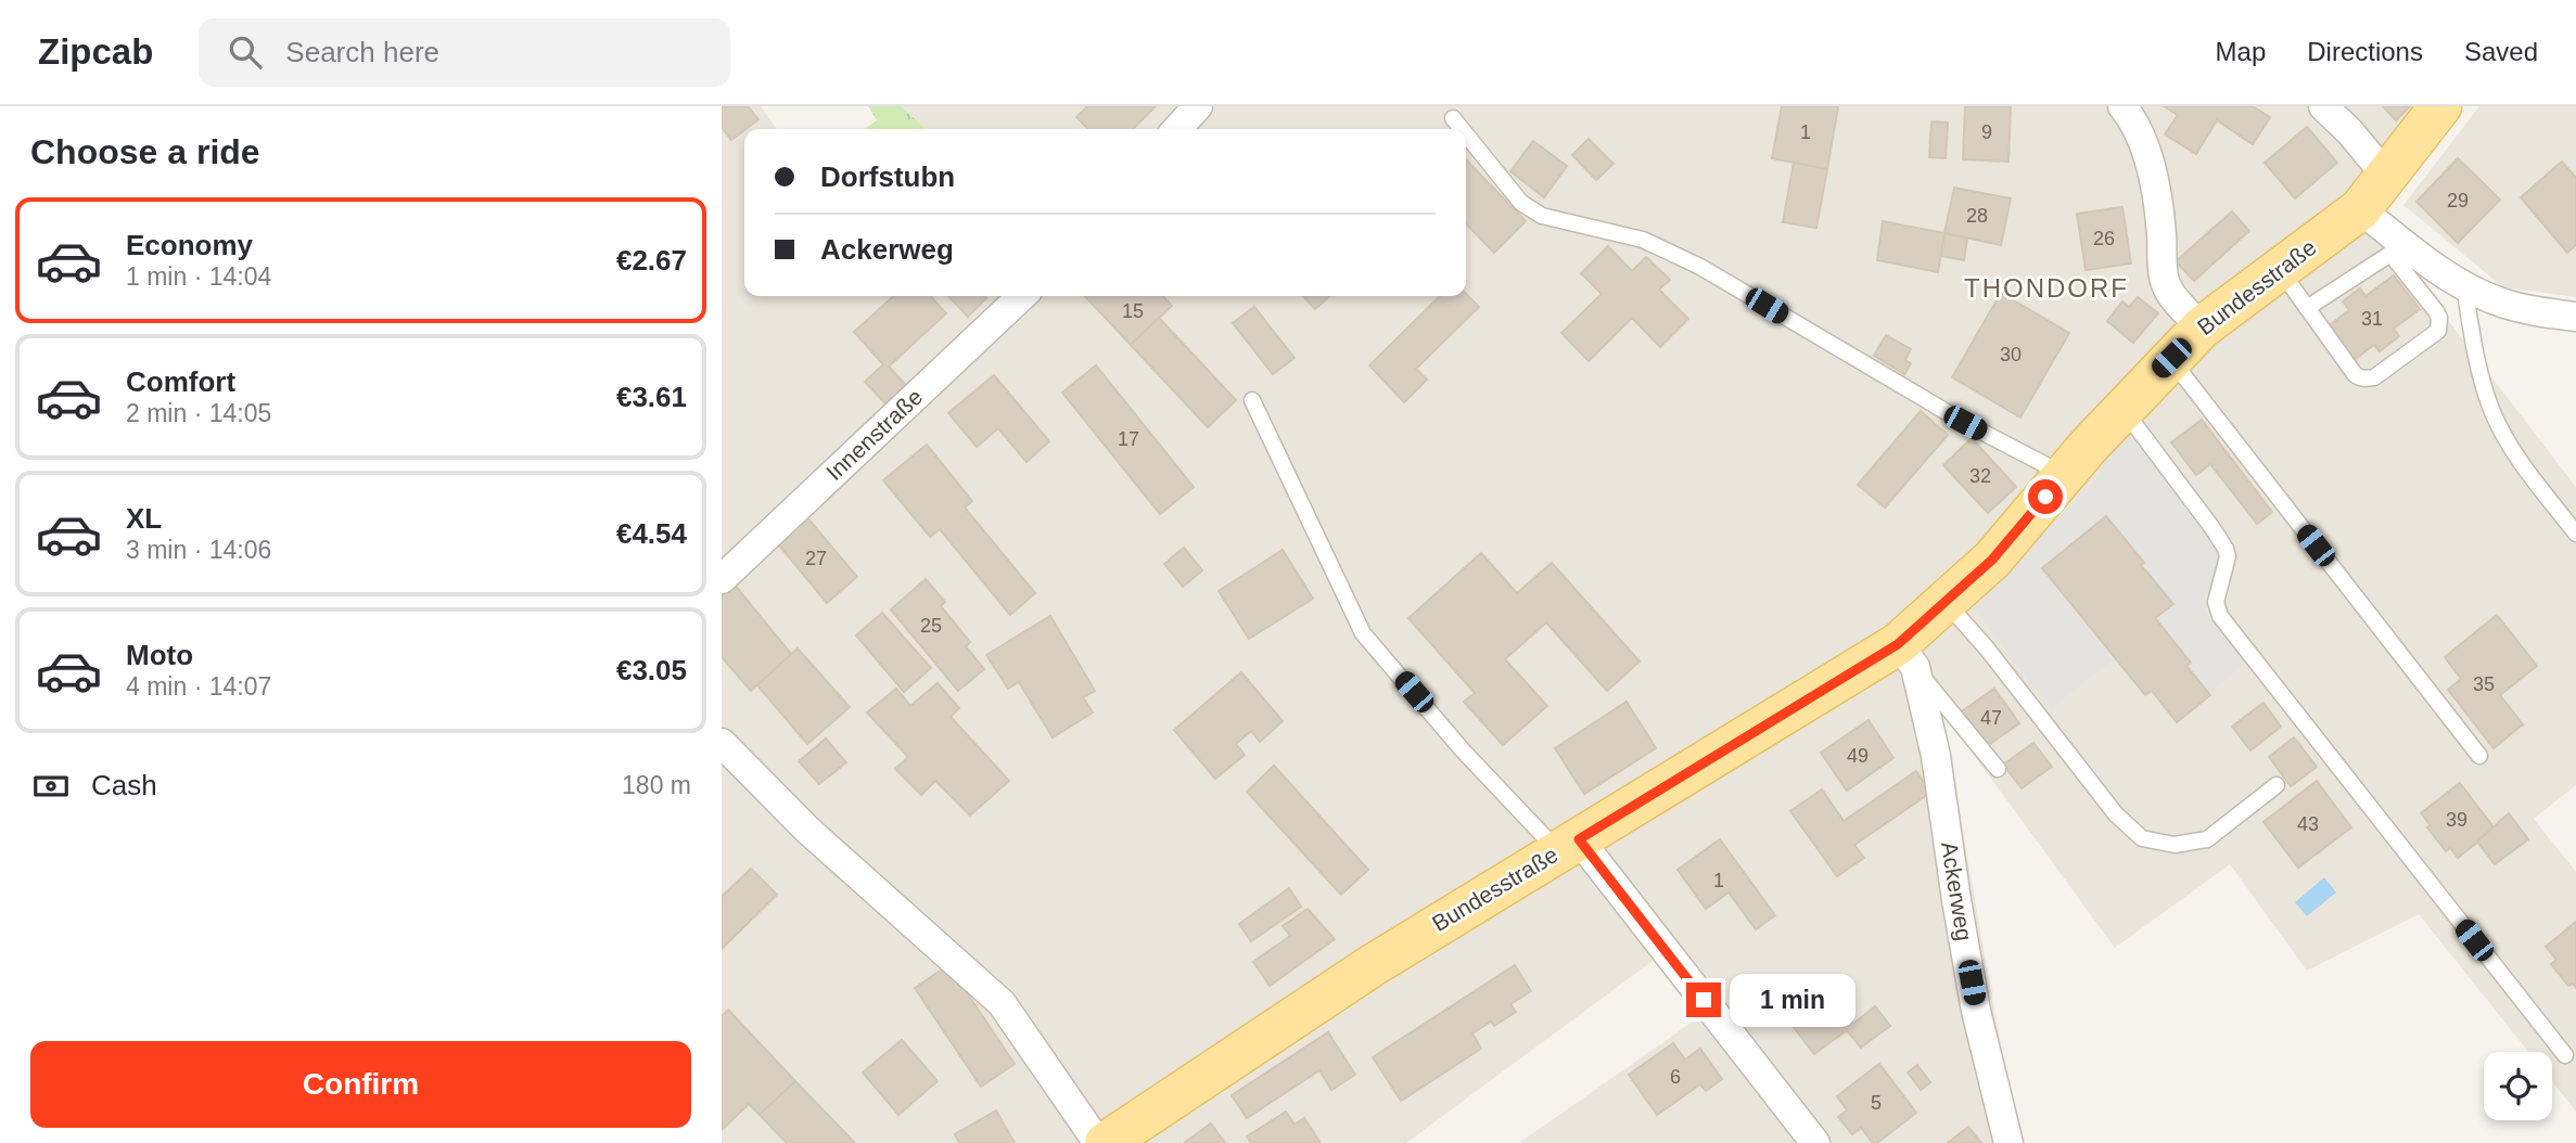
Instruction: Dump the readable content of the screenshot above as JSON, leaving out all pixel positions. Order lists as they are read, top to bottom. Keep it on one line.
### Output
{"streets":{"main road":["Bundesstraße"],"street":["Innenstraße","Ackerweg"]},"crossings":[["Bundesstraße","Ackerweg"]],"districts":["THONDORF"],"house_numbers":["1","9","29","28","26","15","31","30","17","32","27","25","35","47","49","39","43","1","6","5"],"page":{"header":"Zipcab","search":"Search here","nav":["Map","Directions","Saved"],"heading":"Choose a ride","banner":["Dorfstubn","Ackerweg"],"list":[{"name":"Economy","note":"1 min · 14:04","value":"€2.67"},{"name":"Comfort","note":"2 min · 14:05","value":"€3.61"},{"name":"XL","note":"3 min · 14:06","value":"€4.54"},{"name":"Moto","note":"4 min · 14:07","value":"€3.05"}],"pay":["Cash","180 m"],"bubble":"1 min","buttons":"Confirm"}}
